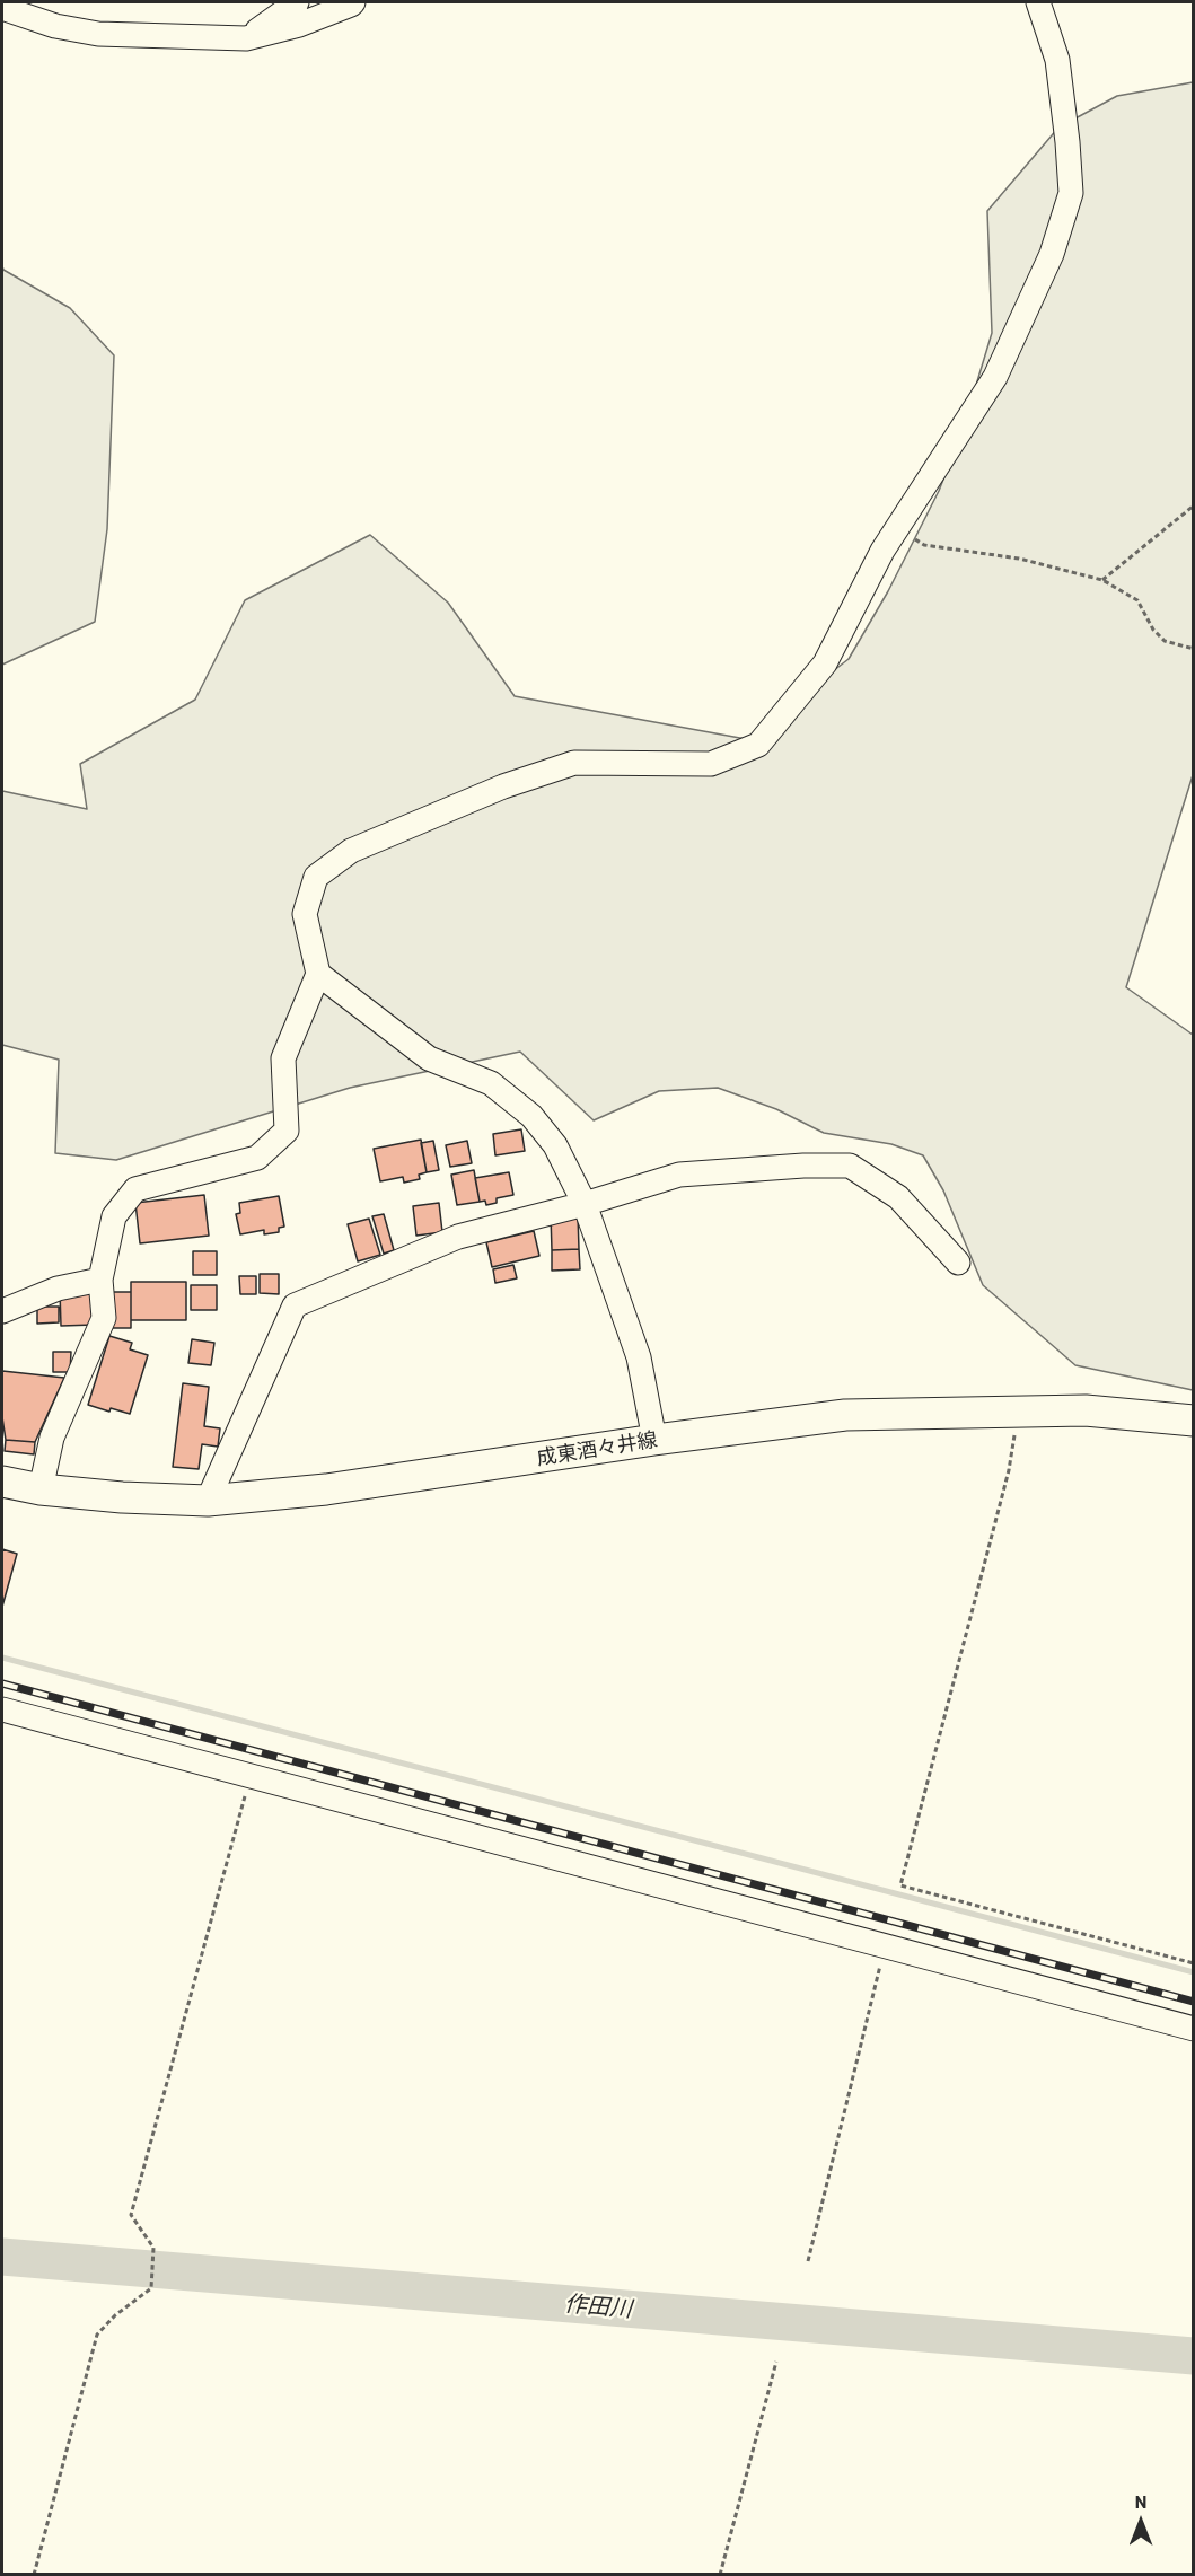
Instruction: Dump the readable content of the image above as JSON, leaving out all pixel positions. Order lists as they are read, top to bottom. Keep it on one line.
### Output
{"streets":{"main road":["成東酒々井線"]},"water":["作田川"],"north":"top"}
